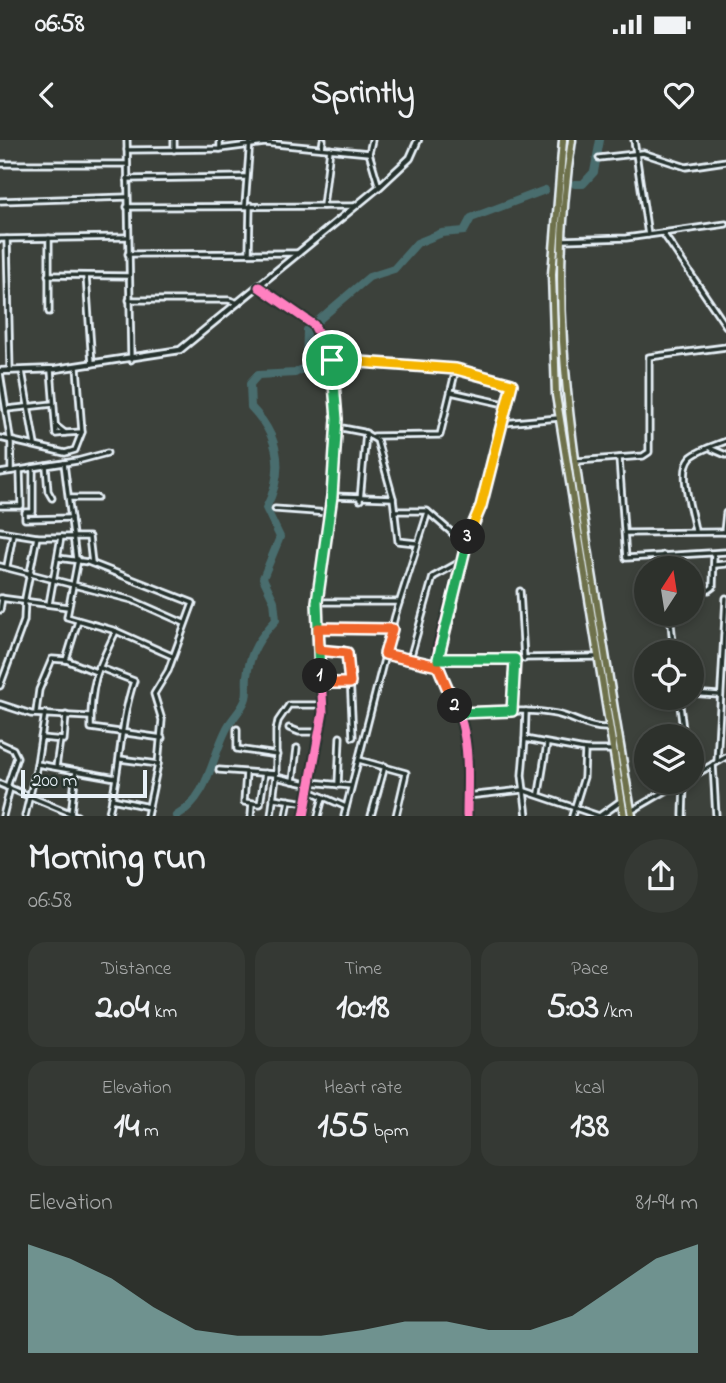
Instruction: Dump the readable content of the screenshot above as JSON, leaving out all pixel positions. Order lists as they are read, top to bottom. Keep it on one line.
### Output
{"scale_bar":"200 m","north":"top","page":{"status":"06:58","header":"Sprintly","pins":["3","1","2"],"scale":"200 m","heading":["Morning run","06:58"],"stats":[["Distance","2.04 km"],["Time","10:18"],["Pace","5:03 /km"],["Elevation","14 m"],["Heart rate","155 bpm"],["kcal","138"]],"chart":["Elevation","81–94 m"]}}
